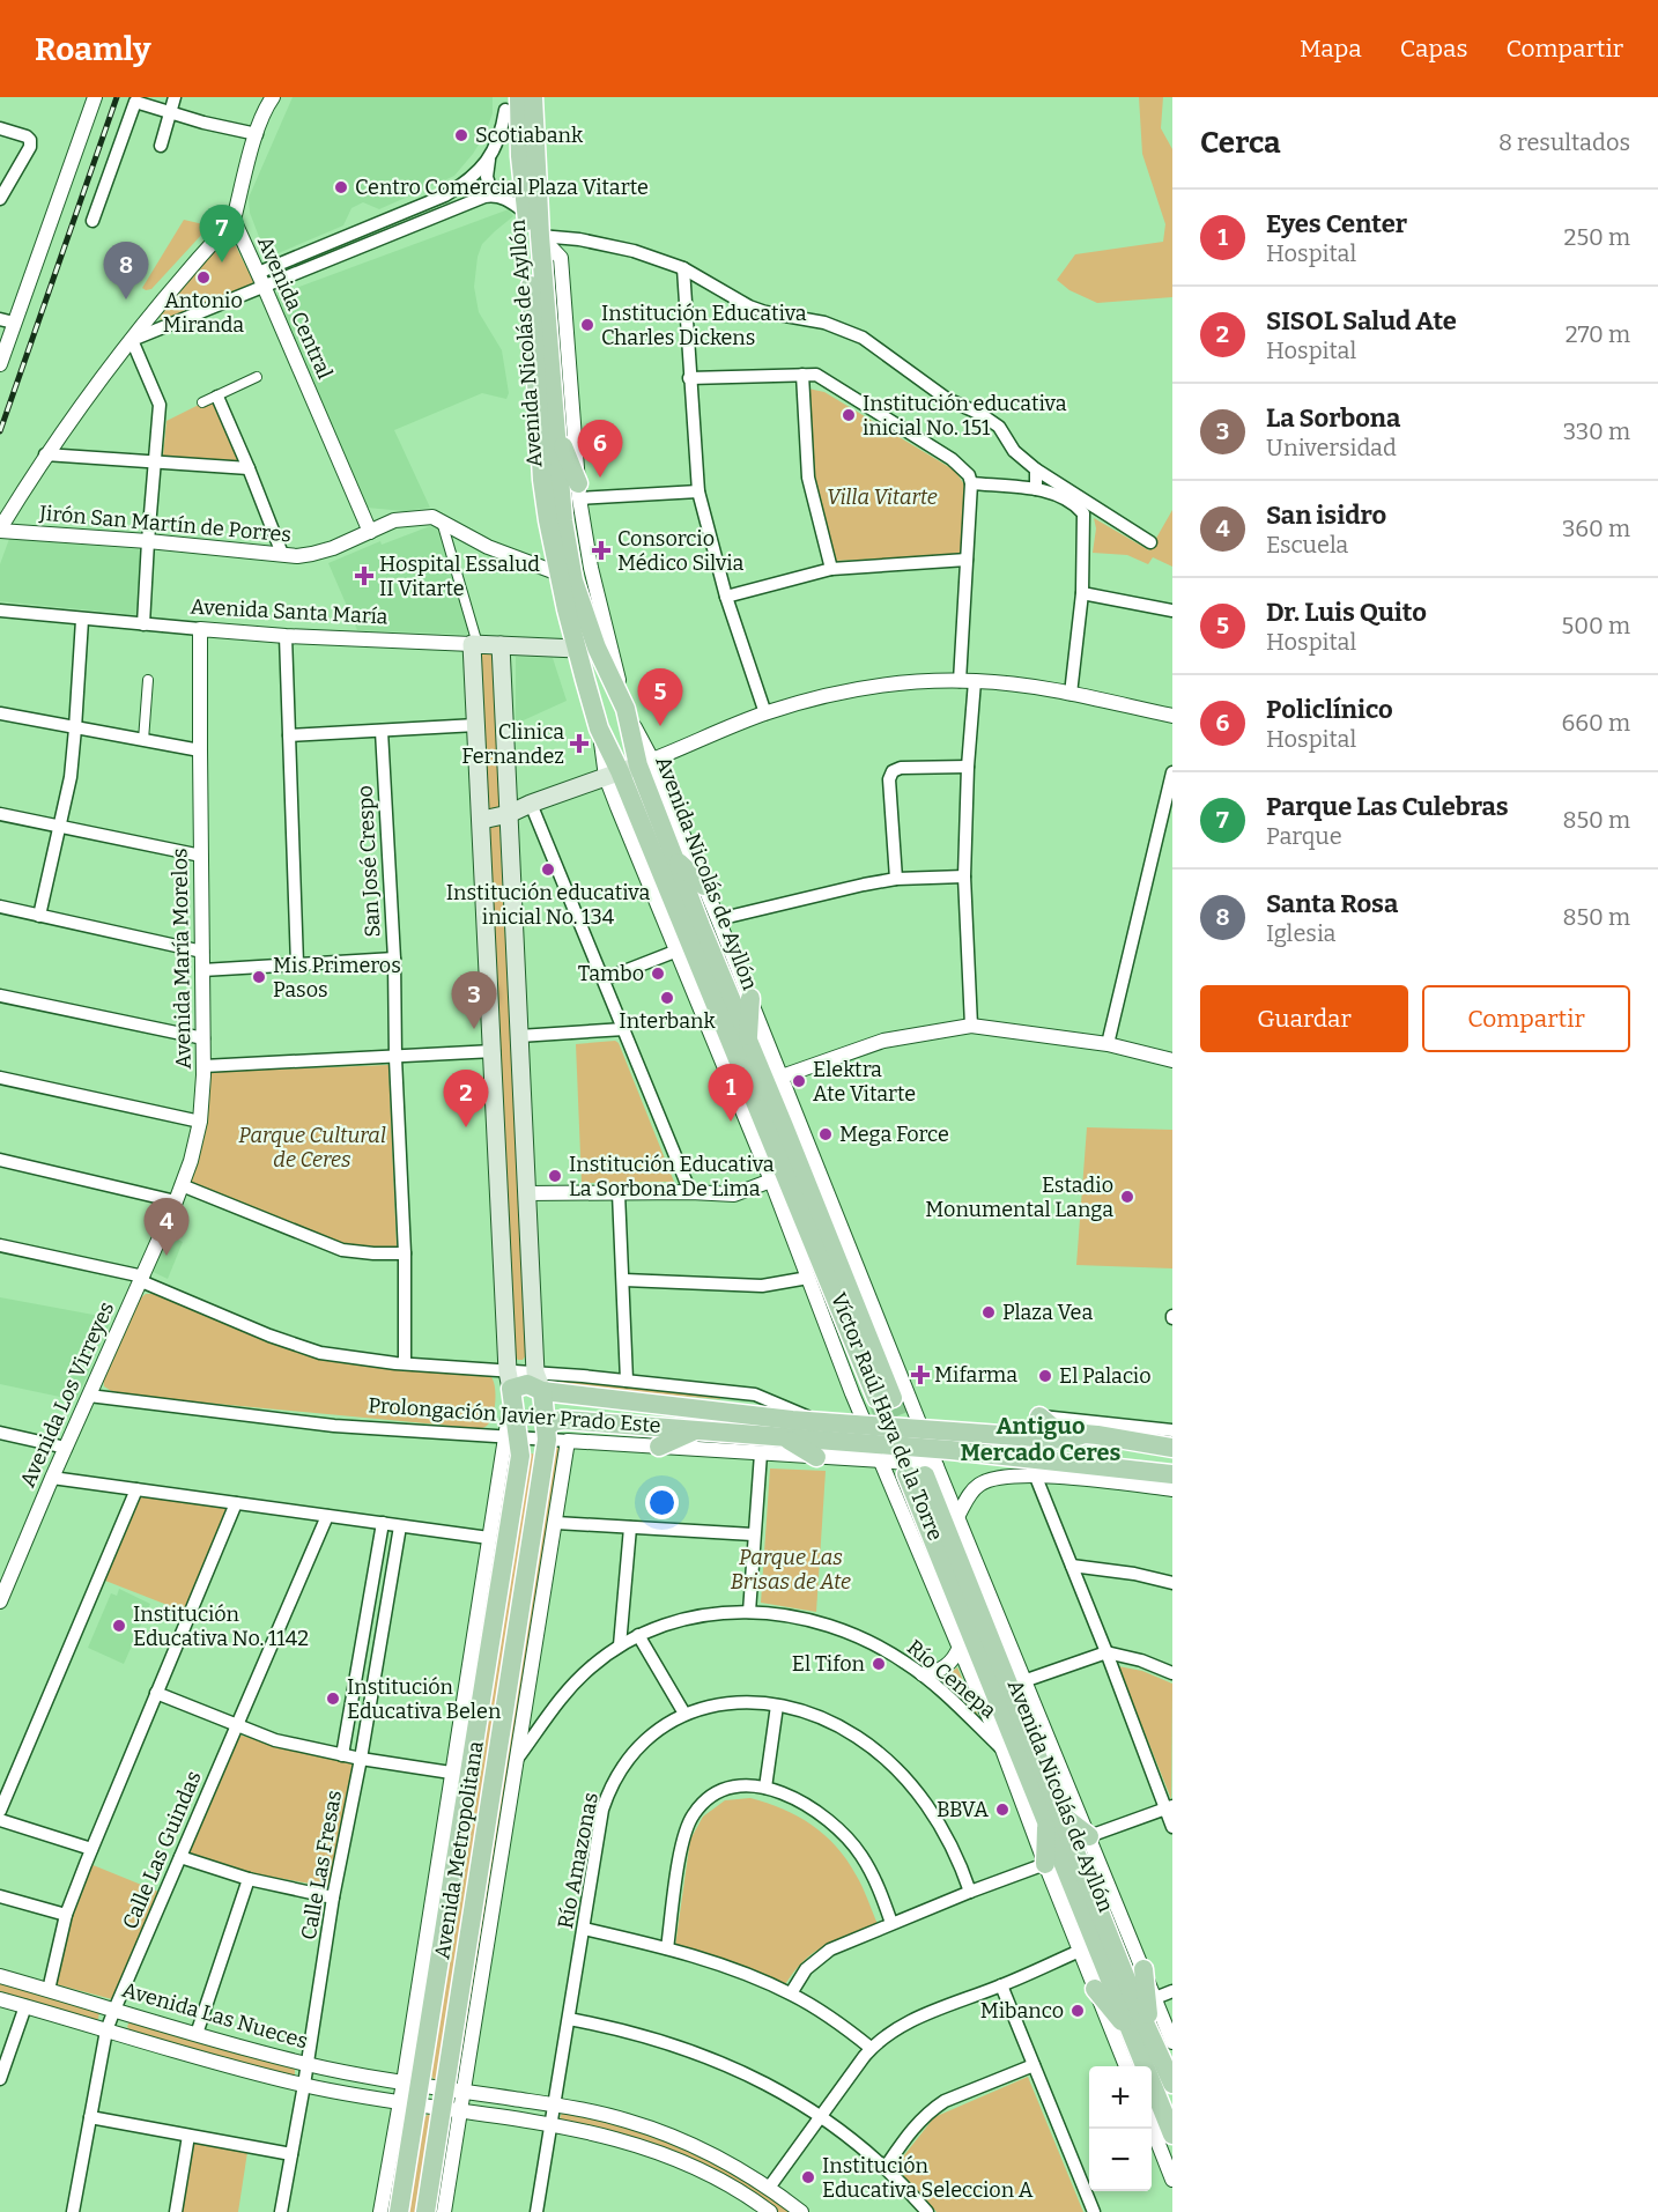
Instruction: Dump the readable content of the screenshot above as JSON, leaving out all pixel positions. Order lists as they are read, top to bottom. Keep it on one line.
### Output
{"streets":{"main road":["Avenida Nicolás de Ayllón","Avenida Santa María","Prolongación Javier Prado Este","Avenida Metropolitana"],"street":["Avenida Central","Jirón San Martín de Porres","San José Crespo","Avenida María Morelos","Avenida Los Virreyes","Víctor Raúl Haya de la Torre","Río Cenepa","Calle Las Guindas","Río Amazonas","Calle Las Fresas","Avenida Las Nueces"]},"crossings":[["Avenida Central","Jirón San Martín de Porres"],["Avenida Nicolás de Ayllón","Jirón San Martín de Porres"],["Avenida Nicolás de Ayllón","Avenida Santa María"],["Avenida Nicolás de Ayllón","Prolongación Javier Prado Este"],["Avenida Nicolás de Ayllón","Víctor Raúl Haya de la Torre"],["Avenida Santa María","Avenida María Morelos"],["San José Crespo","Prolongación Javier Prado Este"],["Avenida María Morelos","Avenida Los Virreyes"],["Avenida María Morelos","Prolongación Javier Prado Este"],["Avenida Los Virreyes","Prolongación Javier Prado Este"],["Prolongación Javier Prado Este","Víctor Raúl Haya de la Torre"],["Prolongación Javier Prado Este","Avenida Metropolitana"],["Víctor Raúl Haya de la Torre","Río Cenepa"],["Río Cenepa","Avenida Metropolitana"],["Calle Las Guindas","Avenida Las Nueces"],["Avenida Metropolitana","Avenida Las Nueces"],["Calle Las Fresas","Avenida Las Nueces"]],"districts":["Antiguo Mercado Ceres"],"parks":["Villa Vitarte","Parque Cultural de Ceres","Parque Las Brisas de Ate"],"places":{"other":["Scotiabank","Centro Comercial Plaza Vitarte","Antonio Miranda","Institución Educativa Charles Dickens","Institución educativa inicial No. 151","Institución educativa inicial No. 134","Tambo","Mis Primeros Pasos","Interbank","Elektra Ate Vitarte","Mega Force","Institución Educativa La Sorbona De Lima","Estadio Monumental Langa","Plaza Vea","El Palacio","Institución Educativa No. 1142","El Tifon","Institución Educativa Belen","BBVA","Mibanco","Institución Educativa Seleccion A"],"health":["Consorcio Médico Silvia","Hospital Essalud II Vitarte","Clinica Fernandez","Mifarma"]},"page":{"header":"Roamly","nav":["Mapa","Capas","Compartir"],"heading":["Cerca","8 resultados"],"list":[{"mark":"1","name":"Eyes Center","note":"Hospital","value":"250 m"},{"mark":"2","name":"SISOL Salud Ate","note":"Hospital","value":"270 m"},{"mark":"3","name":"La Sorbona","note":"Universidad","value":"330 m"},{"mark":"4","name":"San isidro","note":"Escuela","value":"360 m"},{"mark":"5","name":"Dr. Luis Quito","note":"Hospital","value":"500 m"},{"mark":"6","name":"Policlínico","note":"Hospital","value":"660 m"},{"mark":"7","name":"Parque Las Culebras","note":"Parque","value":"850 m"},{"mark":"8","name":"Santa Rosa","note":"Iglesia","value":"850 m"}],"pins":["7","8","6","5","3","1","2","4"],"buttons":["Guardar","Compartir"],"map_buttons":["+","−"]}}
